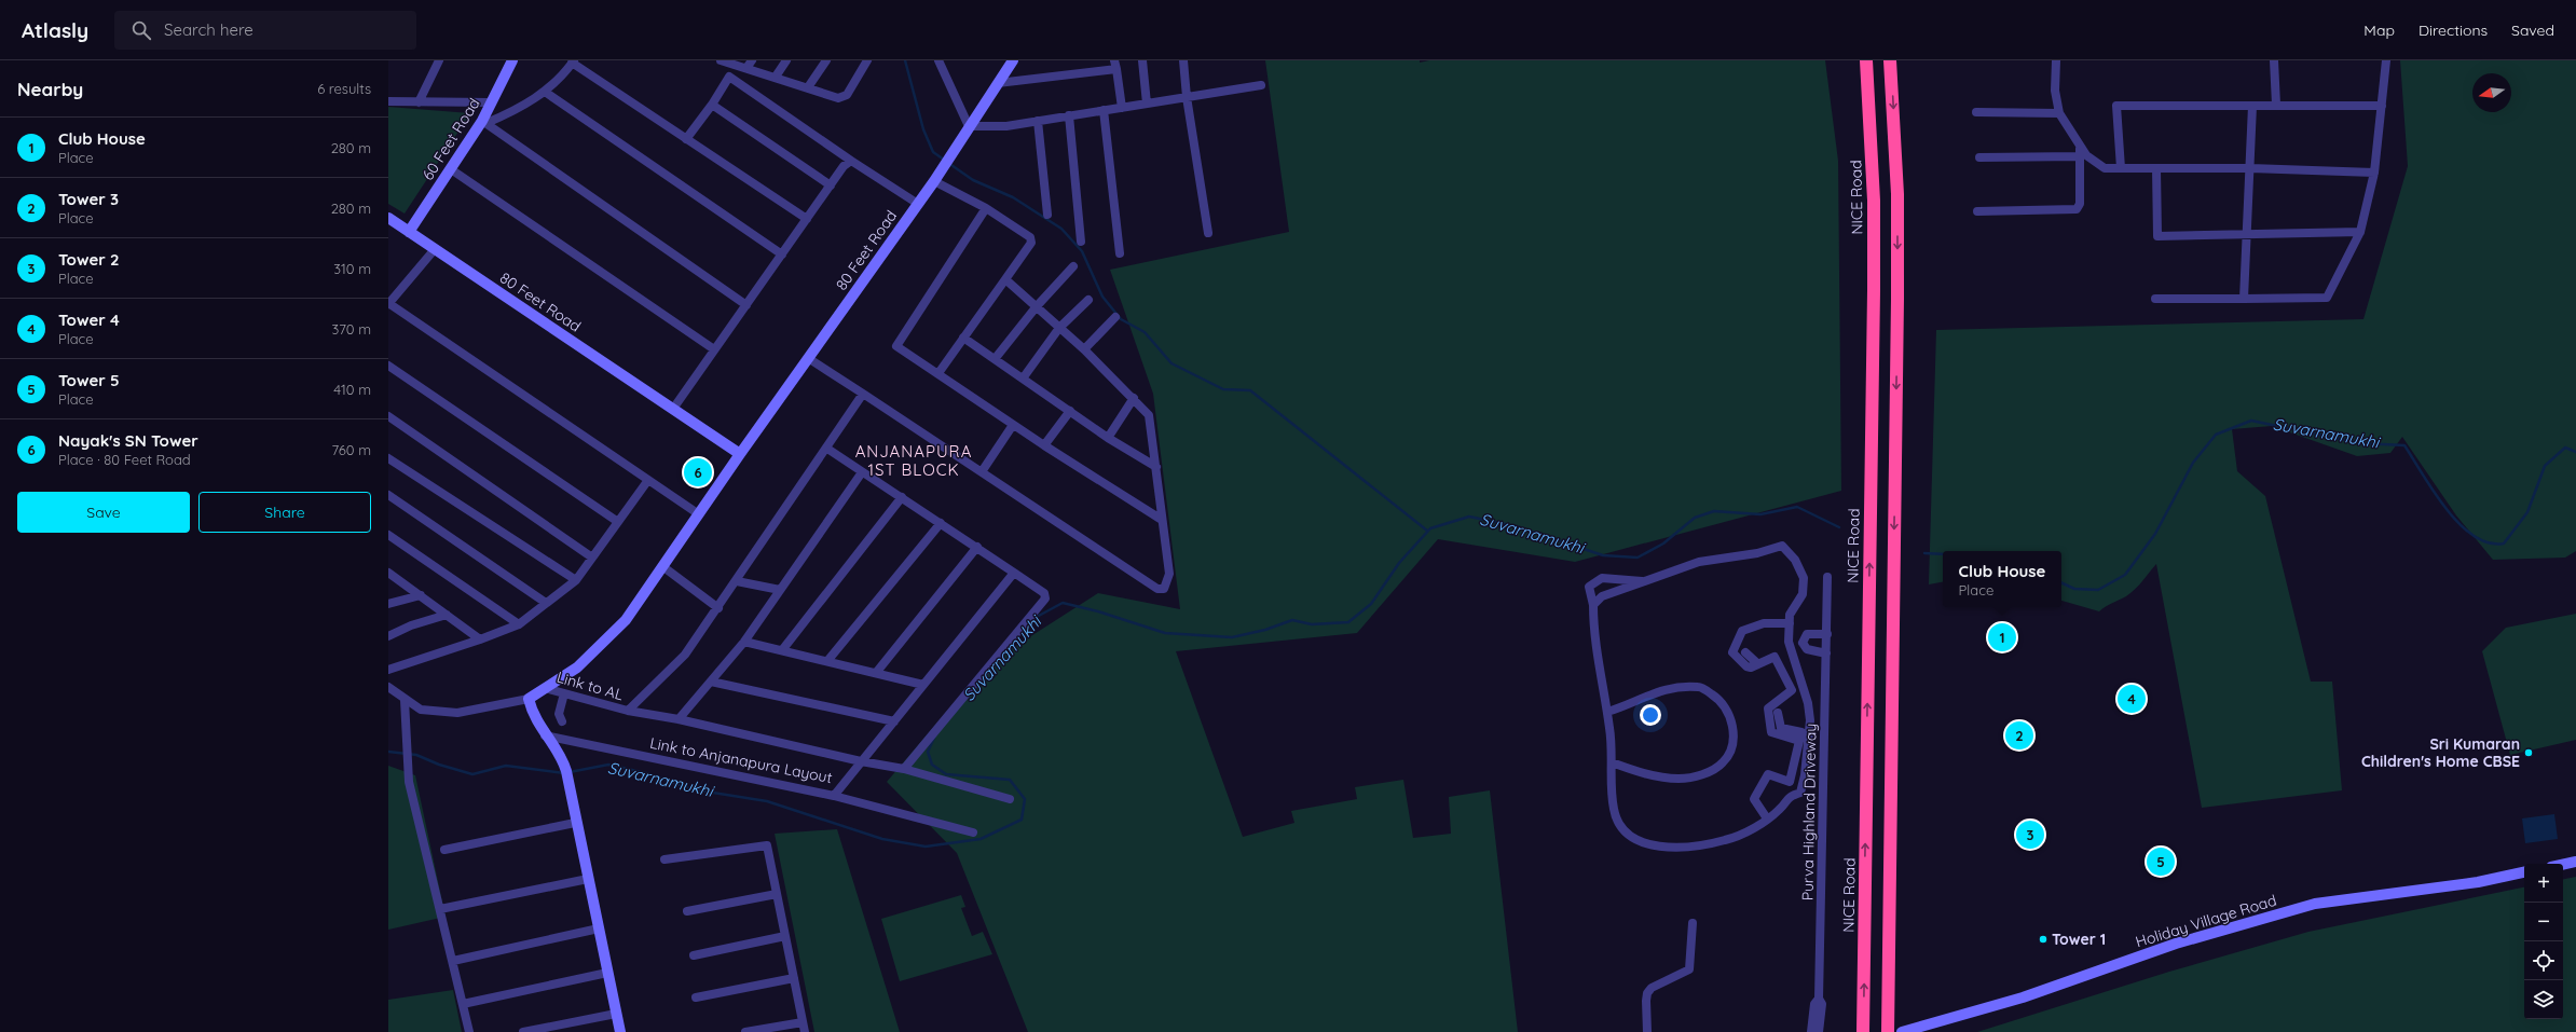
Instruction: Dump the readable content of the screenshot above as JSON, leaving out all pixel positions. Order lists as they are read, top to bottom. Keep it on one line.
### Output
{"streets":{"highway":["NICE Road"],"street":["60 Feet Road","80 Feet Road","Link to AL","Link to Anjanapura Layout","Purva Highland Driveway","Holiday Village Road"]},"crossings":[["60 Feet Road","80 Feet Road"],["80 Feet Road","Link to AL"],["Link to AL","Link to Anjanapura Layout"]],"districts":["ANJANAPURA 1ST BLOCK"],"water":["Suvarnamukhi"],"places":["Sri Kumaran Children's Home CBSE","Tower 1"],"north":"left","page":{"header":"Atlasly","search":"Search here","nav":["Map","Directions","Saved"],"heading":["Nearby","6 results"],"list":[{"mark":"1","name":"Club House","note":"Place","value":"280 m"},{"mark":"2","name":"Tower 3","note":"Place","value":"280 m"},{"mark":"3","name":"Tower 2","note":"Place","value":"310 m"},{"mark":"4","name":"Tower 4","note":"Place","value":"370 m"},{"mark":"5","name":"Tower 5","note":"Place","value":"410 m"},{"mark":"6","name":"Nayak's SN Tower","note":"Place · 80 Feet Road","value":"760 m"}],"pins":["6","1","4","2","3","5"],"buttons":["Save","Share"],"popup":["Club House","Place"],"map_buttons":["+","−"]}}
